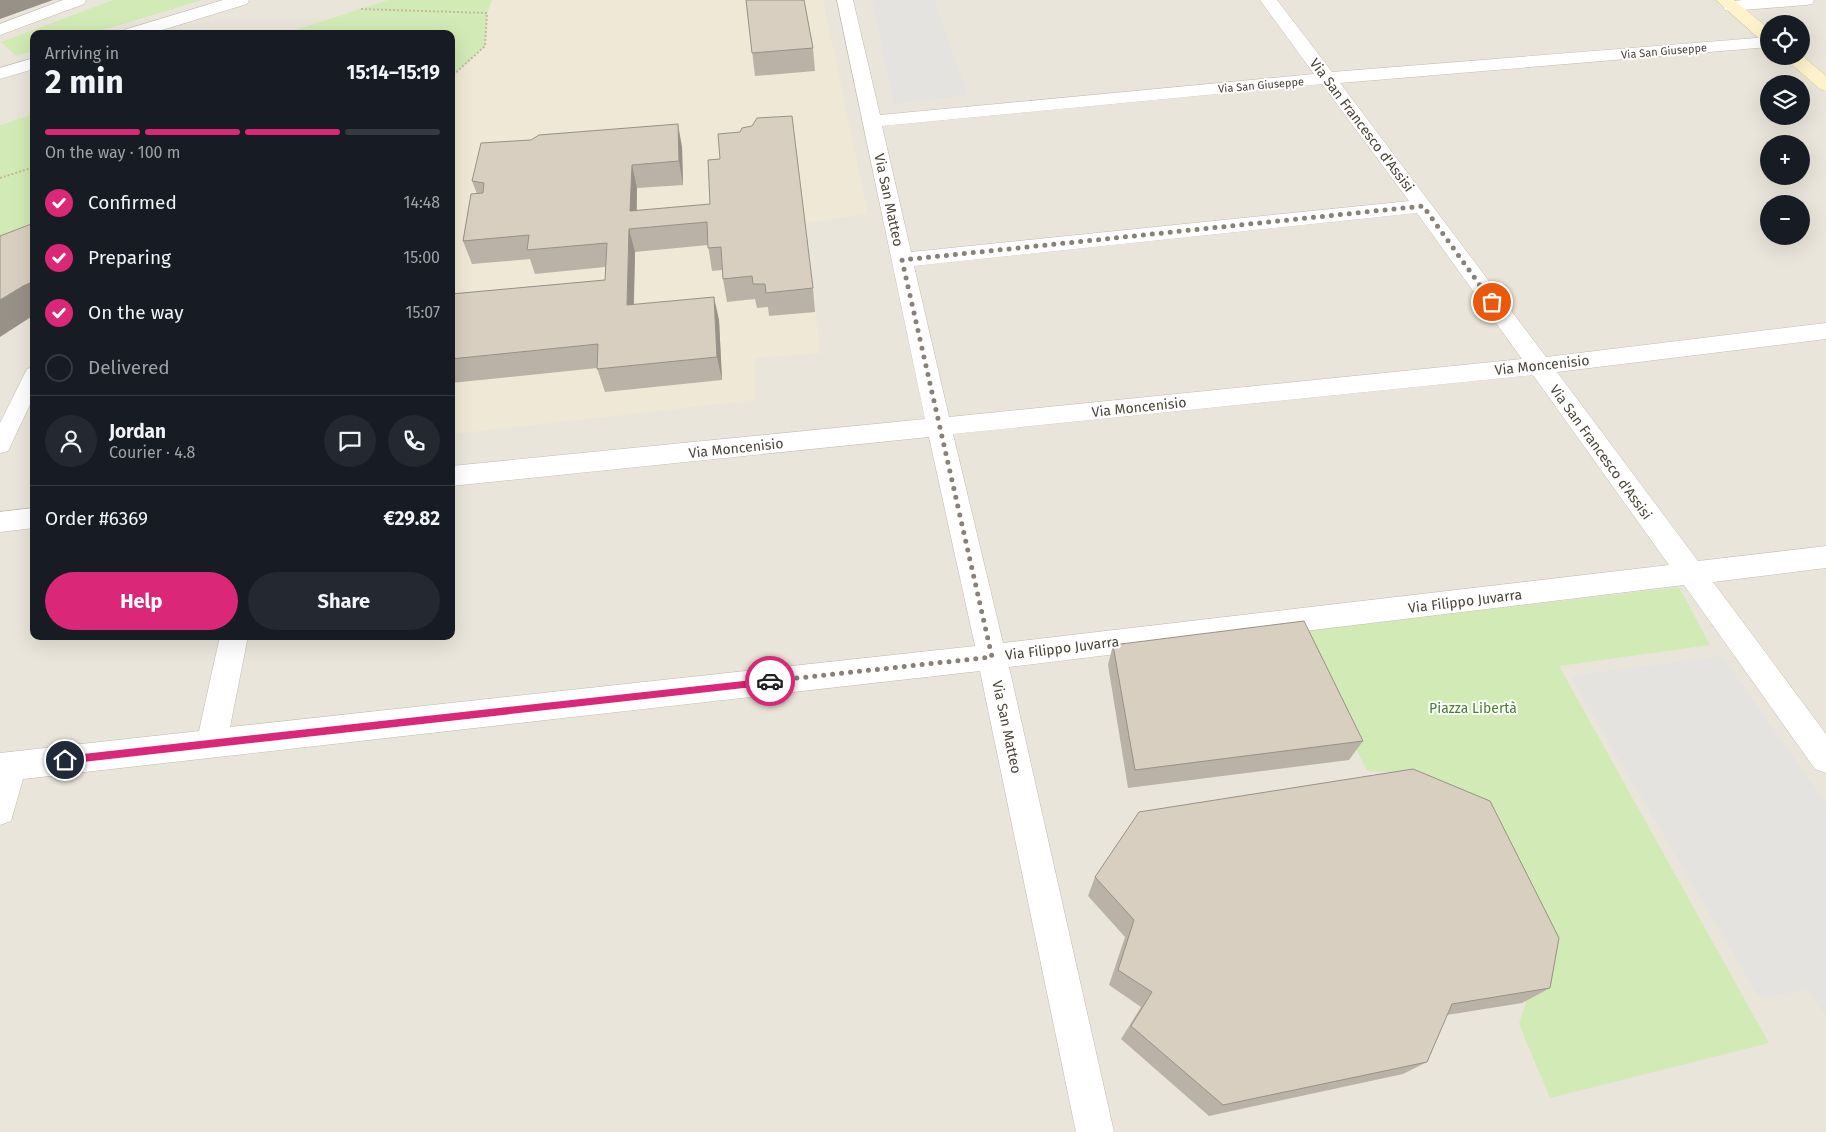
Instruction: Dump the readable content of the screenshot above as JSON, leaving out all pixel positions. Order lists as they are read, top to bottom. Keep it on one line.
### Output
{"streets":{"street":["Via San Giuseppe","Via San Francesco d'Assisi","Via San Matteo","Via Moncenisio","Via Filippo Juvarra"]},"crossings":[["Via San Giuseppe","Via San Francesco d'Assisi"],["Via San Giuseppe","Via San Matteo"],["Via San Francesco d'Assisi","Via Moncenisio"],["Via San Francesco d'Assisi","Via Filippo Juvarra"],["Via San Matteo","Via Moncenisio"],["Via San Matteo","Via Filippo Juvarra"]],"parks":["Piazza Libertà"],"page":{"map_buttons":["+","−"],"heading":["2 min","Arriving in","15:14–15:19"],"panel":["Jordan","Courier · 4.8","Order #6369","€29.82"],"bar":"On the way · 100 m","list":[["Confirmed","14:48"],["Preparing","15:00"],["On the way","15:07"],"Delivered"],"buttons":["Help","Share"]}}
